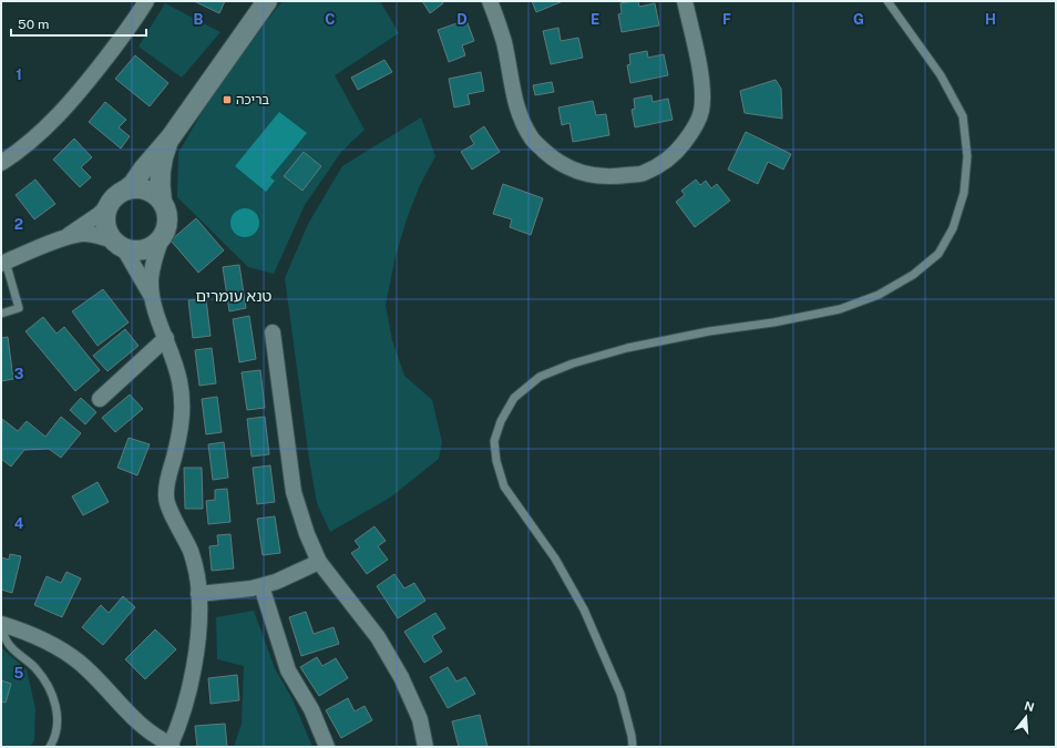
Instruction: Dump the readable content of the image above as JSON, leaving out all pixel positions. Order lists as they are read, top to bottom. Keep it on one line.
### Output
{"districts":["טנא עומרים"],"places":{"transit":["בריכה"]},"scale_bar":"50 m","north":"top","grid":{"columns":["B","C","D","E","F","G","H"],"rows":["1","2","3","4","5"]}}
